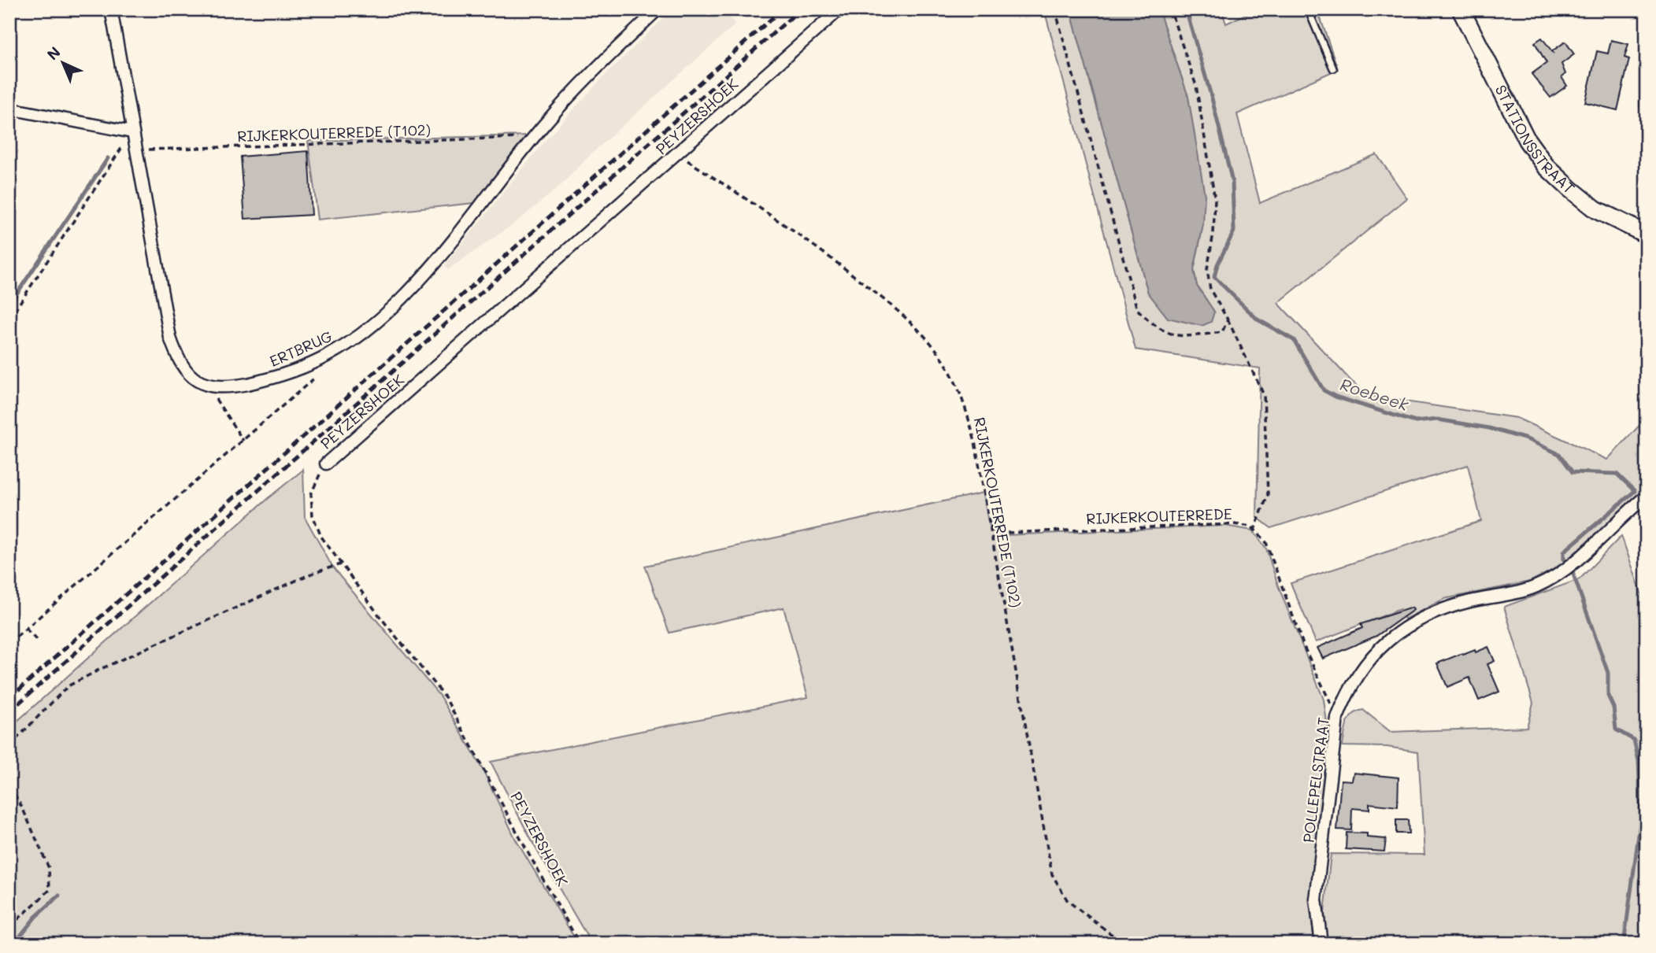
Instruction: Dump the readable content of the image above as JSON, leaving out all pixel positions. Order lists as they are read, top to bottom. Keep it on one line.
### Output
{"streets":{"street":["PEYZERSHOEK","STATIONSSTRAAT","ERTBRUG","POLLEPELSTRAAT"],"path":["RIJKERKOUTERREDE (T102)","RIJKERKOUTERREDE"]},"crossings":[["PEYZERSHOEK","RIJKERKOUTERREDE (T102)"],["RIJKERKOUTERREDE (T102)","ERTBRUG"],["RIJKERKOUTERREDE (T102)","RIJKERKOUTERREDE"],["RIJKERKOUTERREDE","POLLEPELSTRAAT"]],"water":["Roebeek"],"north":"top left"}
